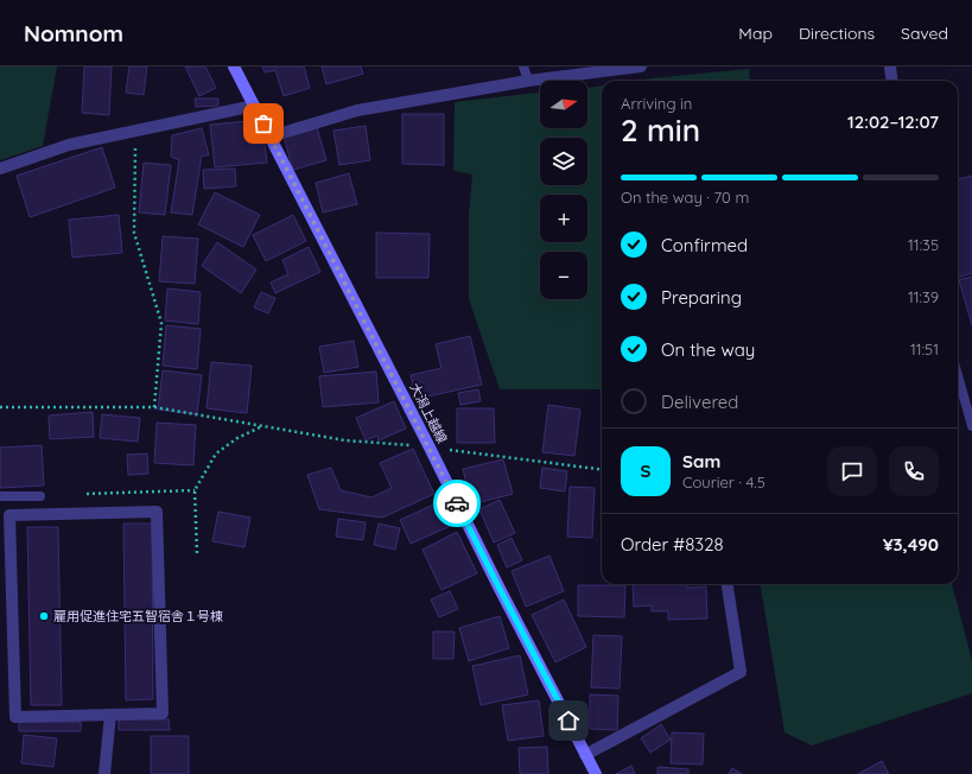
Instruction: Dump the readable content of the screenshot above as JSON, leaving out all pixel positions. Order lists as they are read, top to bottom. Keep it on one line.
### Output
{"streets":{"main road":["大潟上越線"]},"places":["雇用促進住宅五智宿舎１号棟"],"north":"right","page":{"header":"Nomnom","nav":["Map","Directions","Saved"],"map_buttons":["+","−"],"heading":["2 min","Arriving in","12:02–12:07"],"panel":["Sam","Courier · 4.5","Order #8328","¥3,490"],"bar":"On the way · 70 m","list":[["Confirmed","11:35"],["Preparing","11:39"],["On the way","11:51"],"Delivered"],"round":"S"}}
